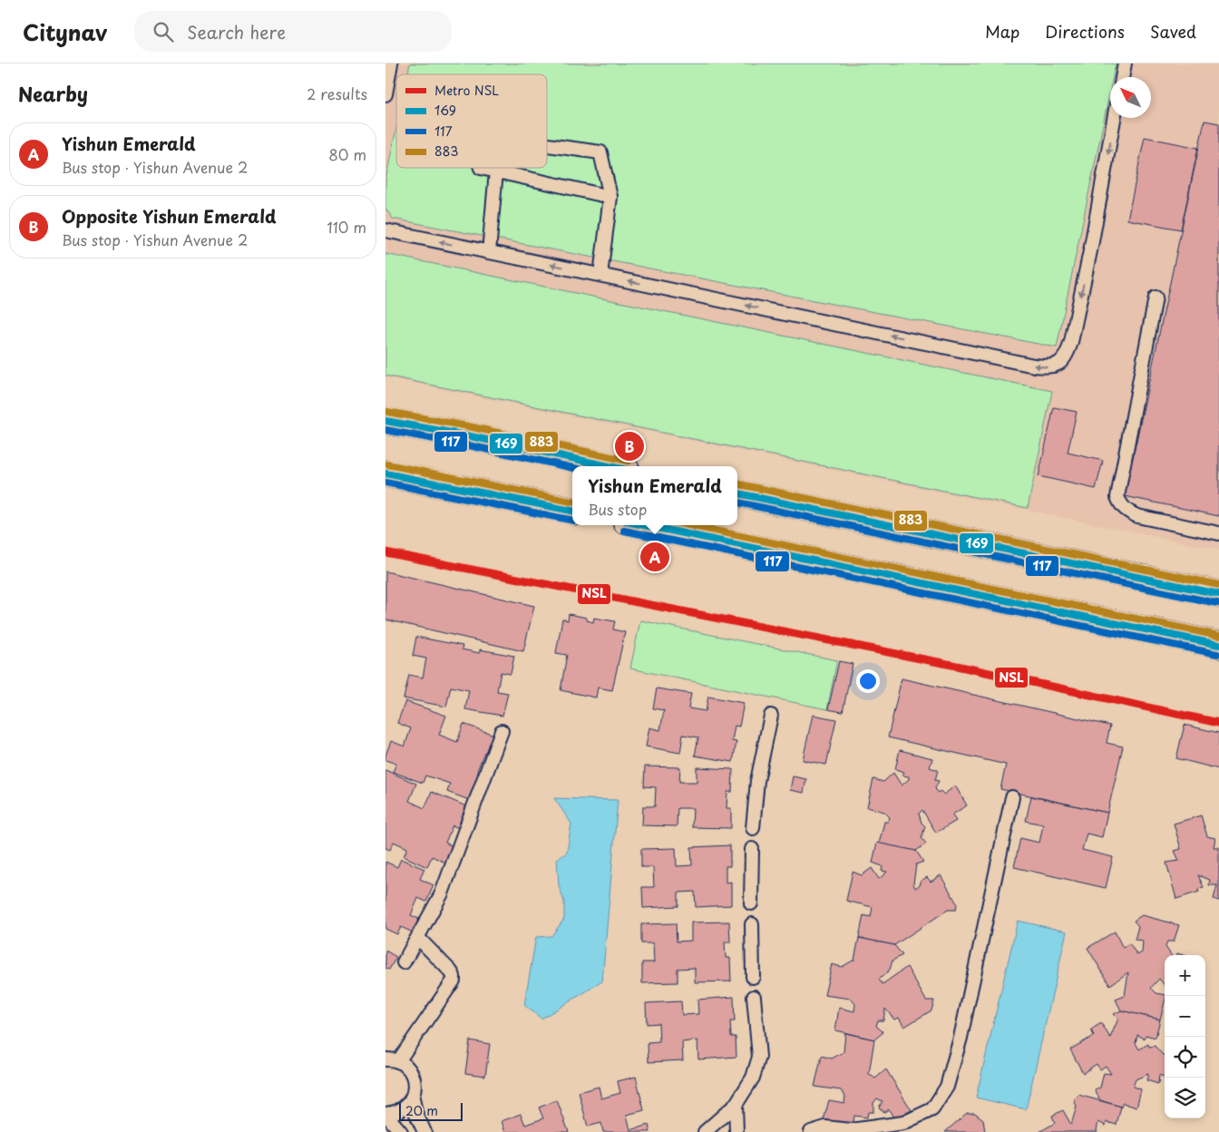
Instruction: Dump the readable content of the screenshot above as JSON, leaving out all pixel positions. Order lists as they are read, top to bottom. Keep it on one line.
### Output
{"lines":["transit line 883","transit line 169","transit line 117","metro line NSL"],"legend":["Metro NSL","169","117","883"],"scale_bar":"20 m","north":"top left","page":{"header":"Citynav","search":"Search here","nav":["Map","Directions","Saved"],"heading":["Nearby","2 results"],"list":[{"mark":"A","name":"Yishun Emerald","note":"Bus stop · Yishun Avenue 2","value":"80 m"},{"mark":"B","name":"Opposite Yishun Emerald","note":"Bus stop · Yishun Avenue 2","value":"110 m"}],"pins":["B","A"],"popup":["Yishun Emerald","Bus stop"],"map_buttons":["+","−"],"scale":"20 m"}}
